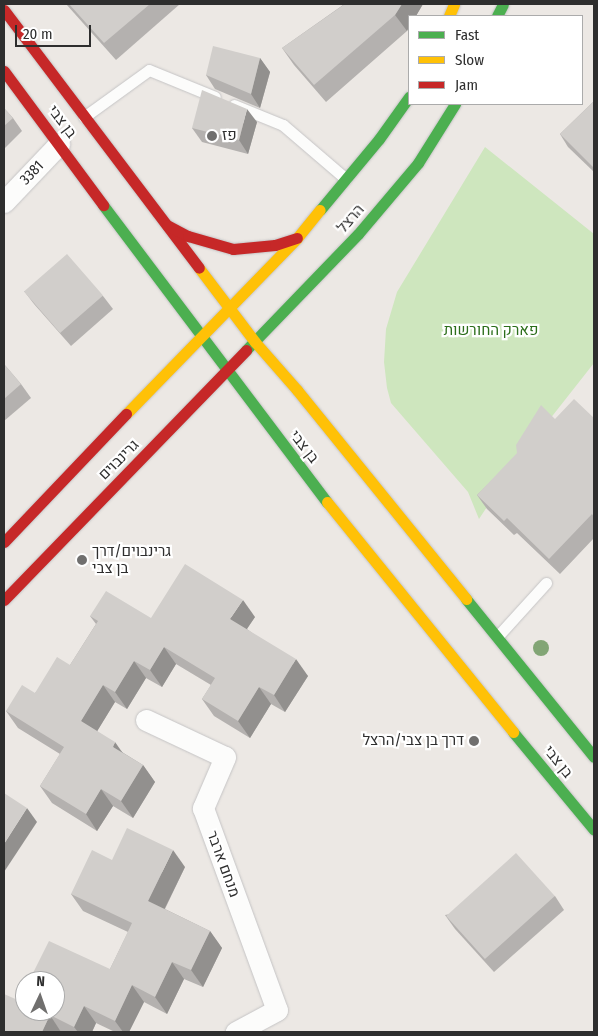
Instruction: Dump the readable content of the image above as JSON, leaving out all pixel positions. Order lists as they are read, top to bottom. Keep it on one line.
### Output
{"streets":{"main road":["בן צבי","הרצל","גרינבוים"],"street":["3381","מנחם ארבר"]},"crossings":[["בן צבי","3381"],["בן צבי","הרצל"],["בן צבי","גרינבוים"],["הרצל","גרינבוים"]],"parks":["פארק החורשות"],"places":["פז","גרינבוים/דרך בן צבי","דרך בן צבי/הרצל"],"legend":["Fast","Slow","Jam"],"scale_bar":"20 m","north":"top"}
